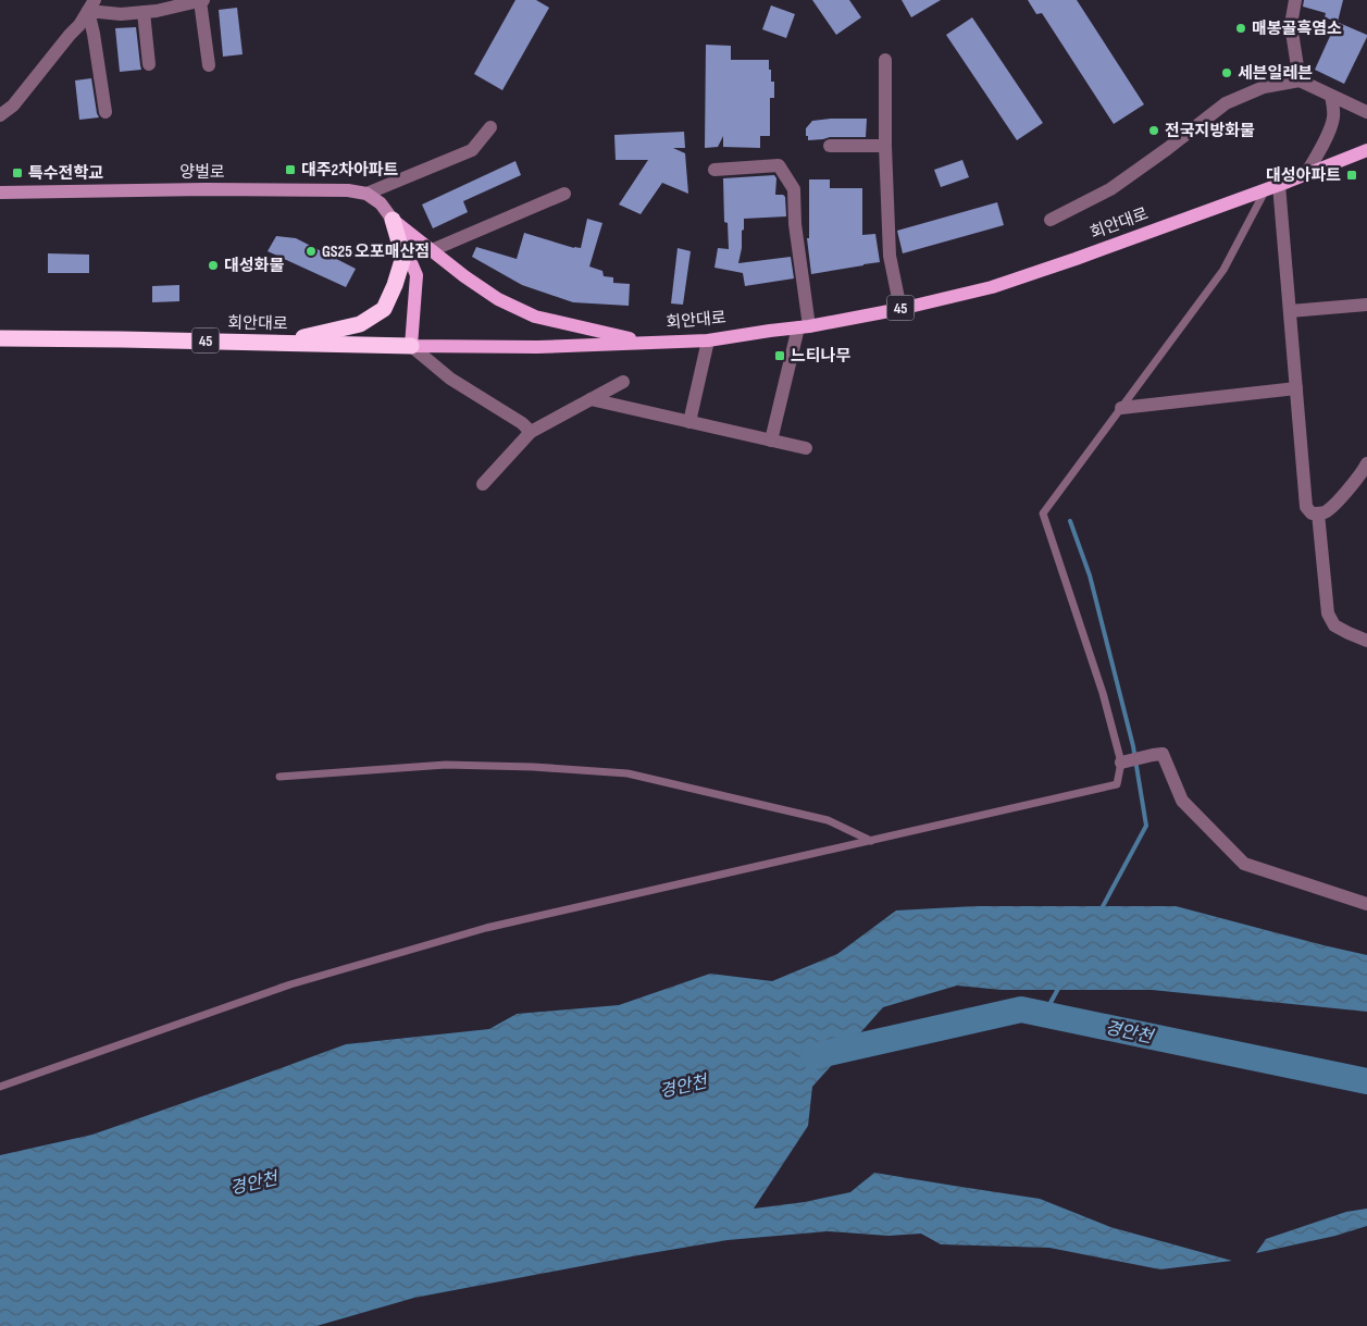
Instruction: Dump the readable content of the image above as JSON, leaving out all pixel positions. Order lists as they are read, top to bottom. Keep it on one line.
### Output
{"streets":{"highway":["회안대로","45"],"street":["양벌로"]},"water":["경안천"],"places":{"other":["매봉골흑염소","세븐일레븐","전국지방화물","GS25 오포매산점","대성화물"],"transit":["대주2차아파트","특수전학교","대성아파트","느티나무"]}}
